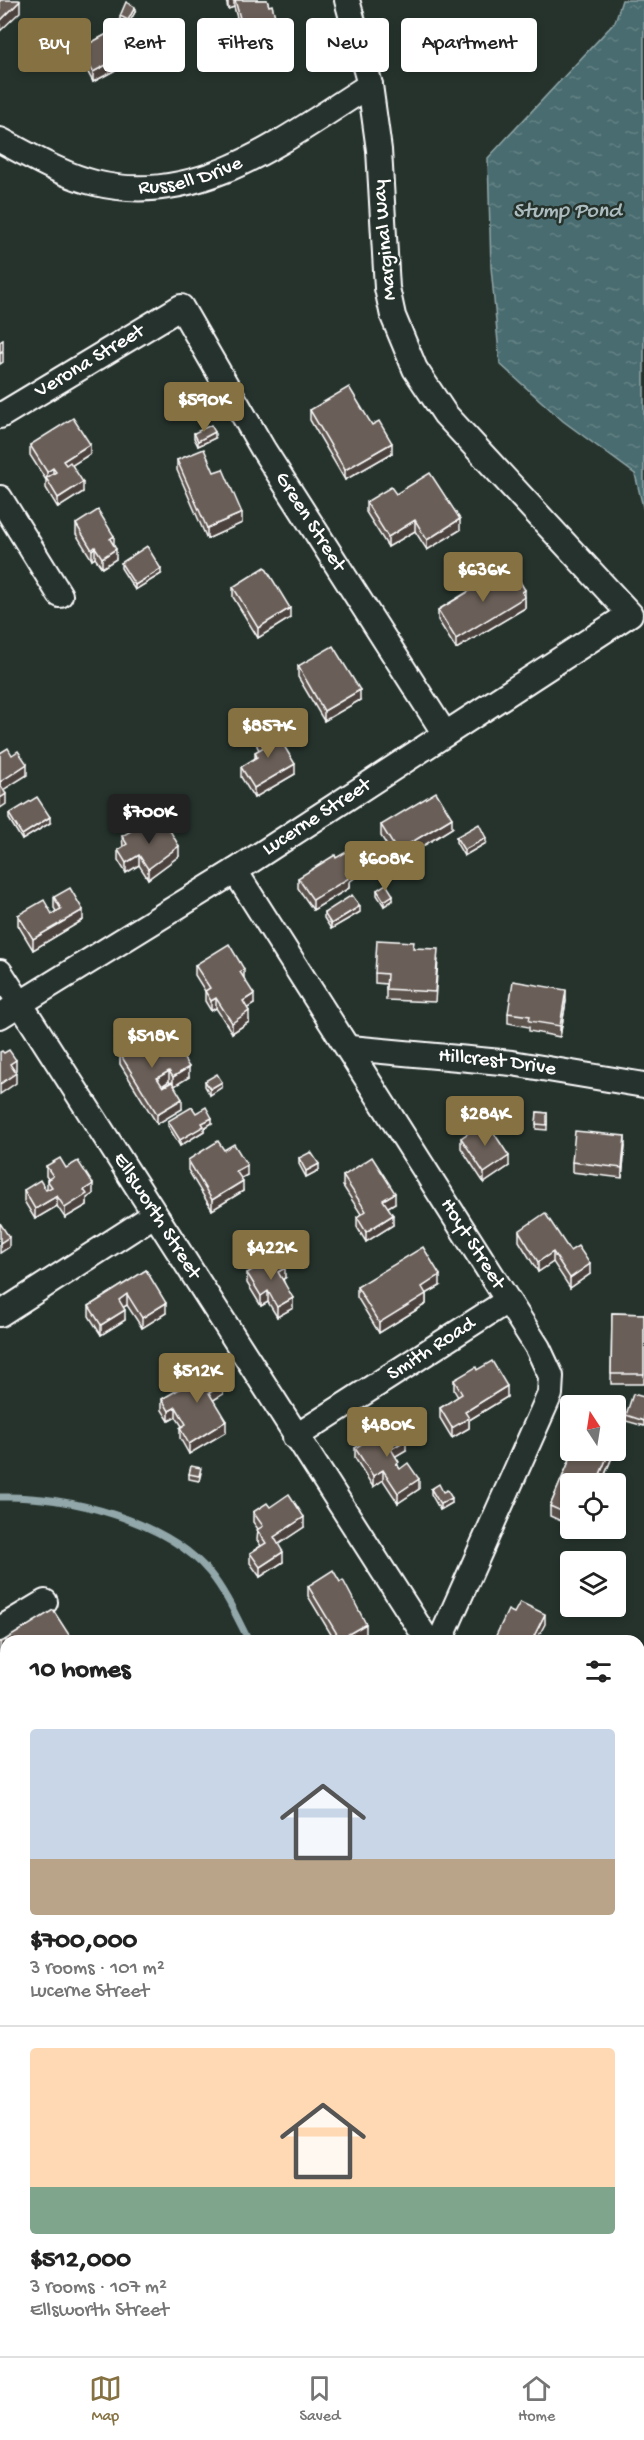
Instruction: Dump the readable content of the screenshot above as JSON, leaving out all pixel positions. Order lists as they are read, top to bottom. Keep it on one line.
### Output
{"streets":{"street":["Russell Drive","Marginal Way","Verona Street","Green Street","Lucerne Street","Hillcrest Drive","Ellsworth Street","Hoyt Street","Smith Road"]},"crossings":[["Russell Drive","Marginal Way"],["Marginal Way","Lucerne Street"],["Verona Street","Green Street"],["Green Street","Lucerne Street"],["Lucerne Street","Ellsworth Street"],["Lucerne Street","Hoyt Street"],["Hillcrest Drive","Hoyt Street"],["Ellsworth Street","Smith Road"],["Hoyt Street","Smith Road"]],"water":["Stump Pond"],"north":"top","page":{"chip":["Buy","Rent","Filters","New","Apartment"],"price":["$590K","$636K","$857K","$700K","$608K","$518K","$284K","$422K","$512K","$480K"],"heading":"10 homes","list":[{"name":"$700,000","note":"3 rooms · 101 m² · Lucerne Street"},{"name":"$512,000","note":"3 rooms · 107 m² · Ellsworth Street"}],"tabs":["Map","Saved","Home"]}}
